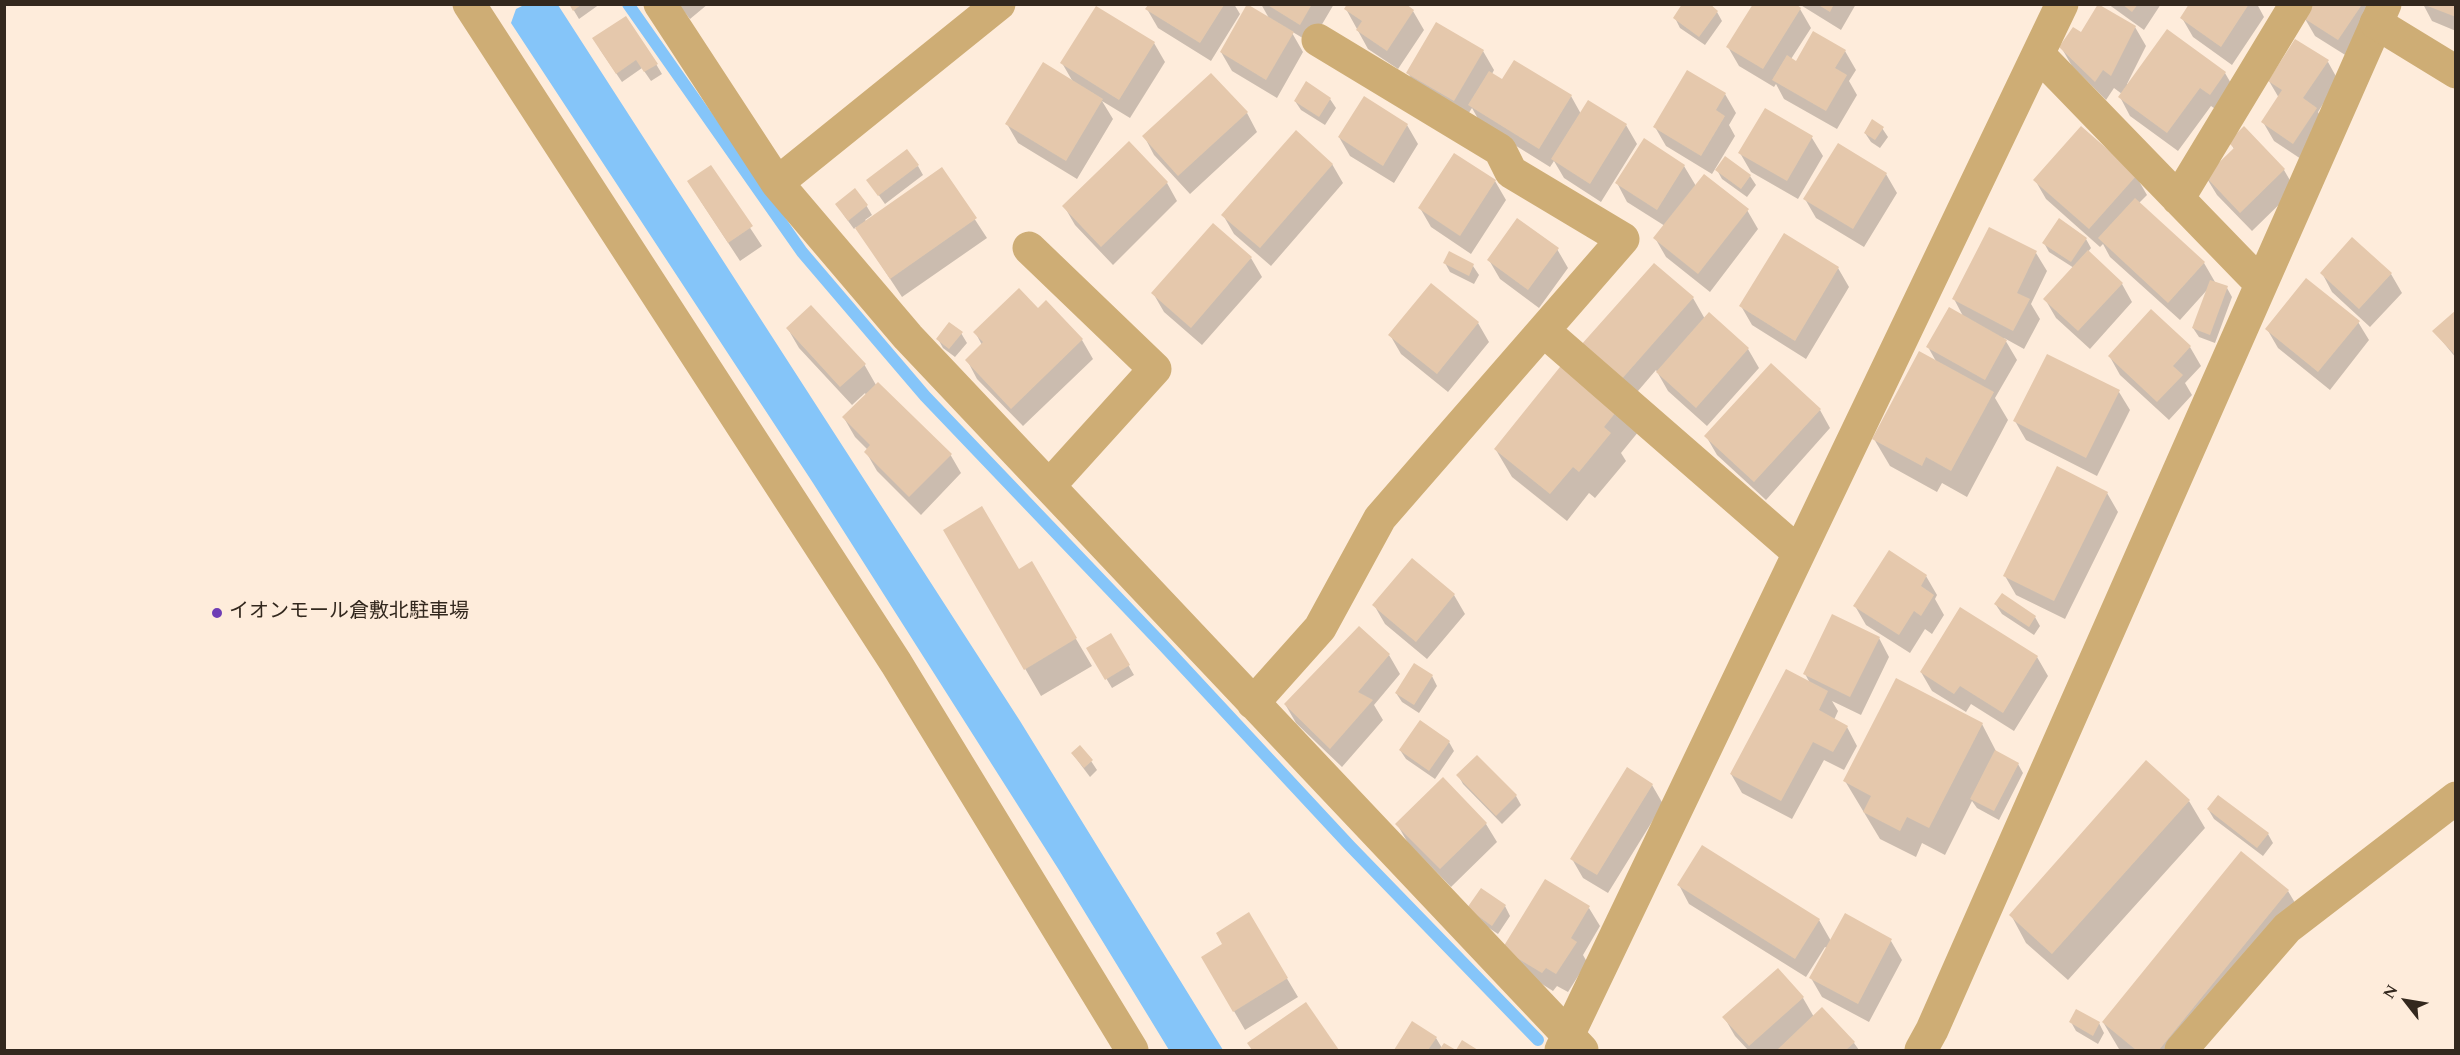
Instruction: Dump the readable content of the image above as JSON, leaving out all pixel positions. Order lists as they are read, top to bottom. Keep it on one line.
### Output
{"places":["イオンモール倉敷北駐車場"],"north":"top left"}
